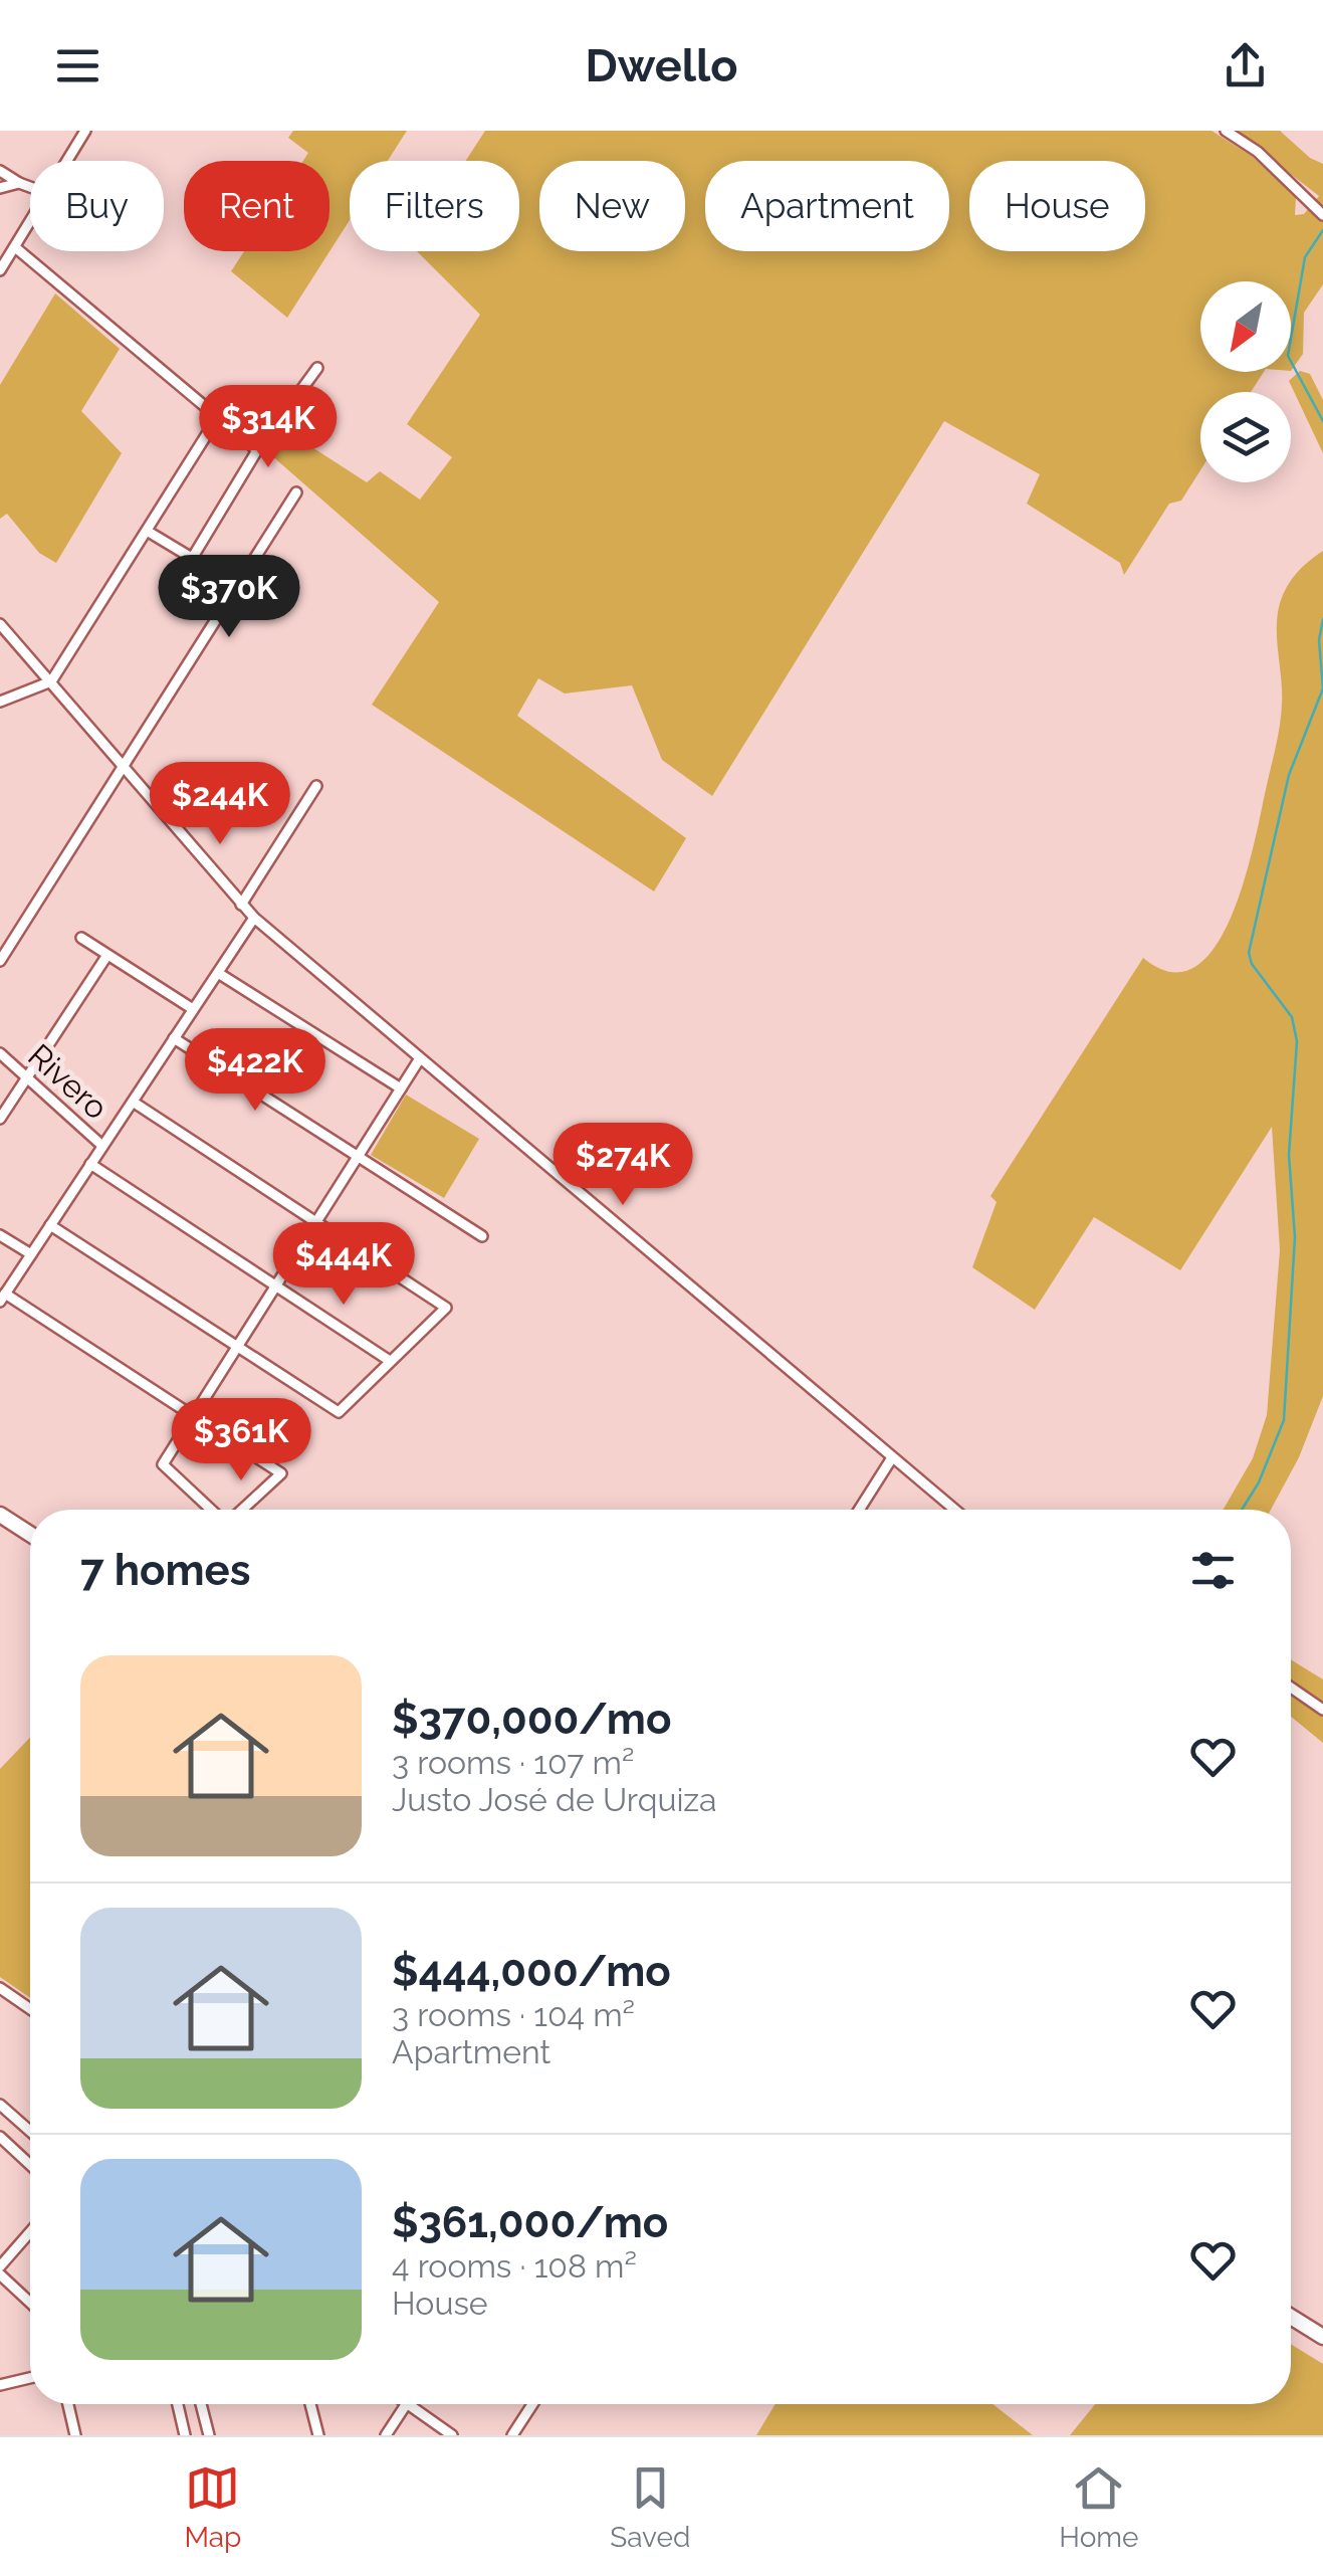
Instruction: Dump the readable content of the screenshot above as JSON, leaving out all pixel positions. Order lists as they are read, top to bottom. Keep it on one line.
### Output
{"streets":{"street":["Rivero"]},"north":"bottom left","page":{"header":"Dwello","chip":["Buy","Rent","Filters","New","Apartment","House"],"price":["$314K","$370K","$244K","$422K","$274K","$444K","$361K"],"heading":"7 homes","list":[{"name":"$370,000/mo","note":"3 rooms · 107 m² · Justo José de Urquiza"},{"name":"$444,000/mo","note":"3 rooms · 104 m² · Apartment"},{"name":"$361,000/mo","note":"4 rooms · 108 m² · House"}],"tabs":["Map","Saved","Home"]}}
